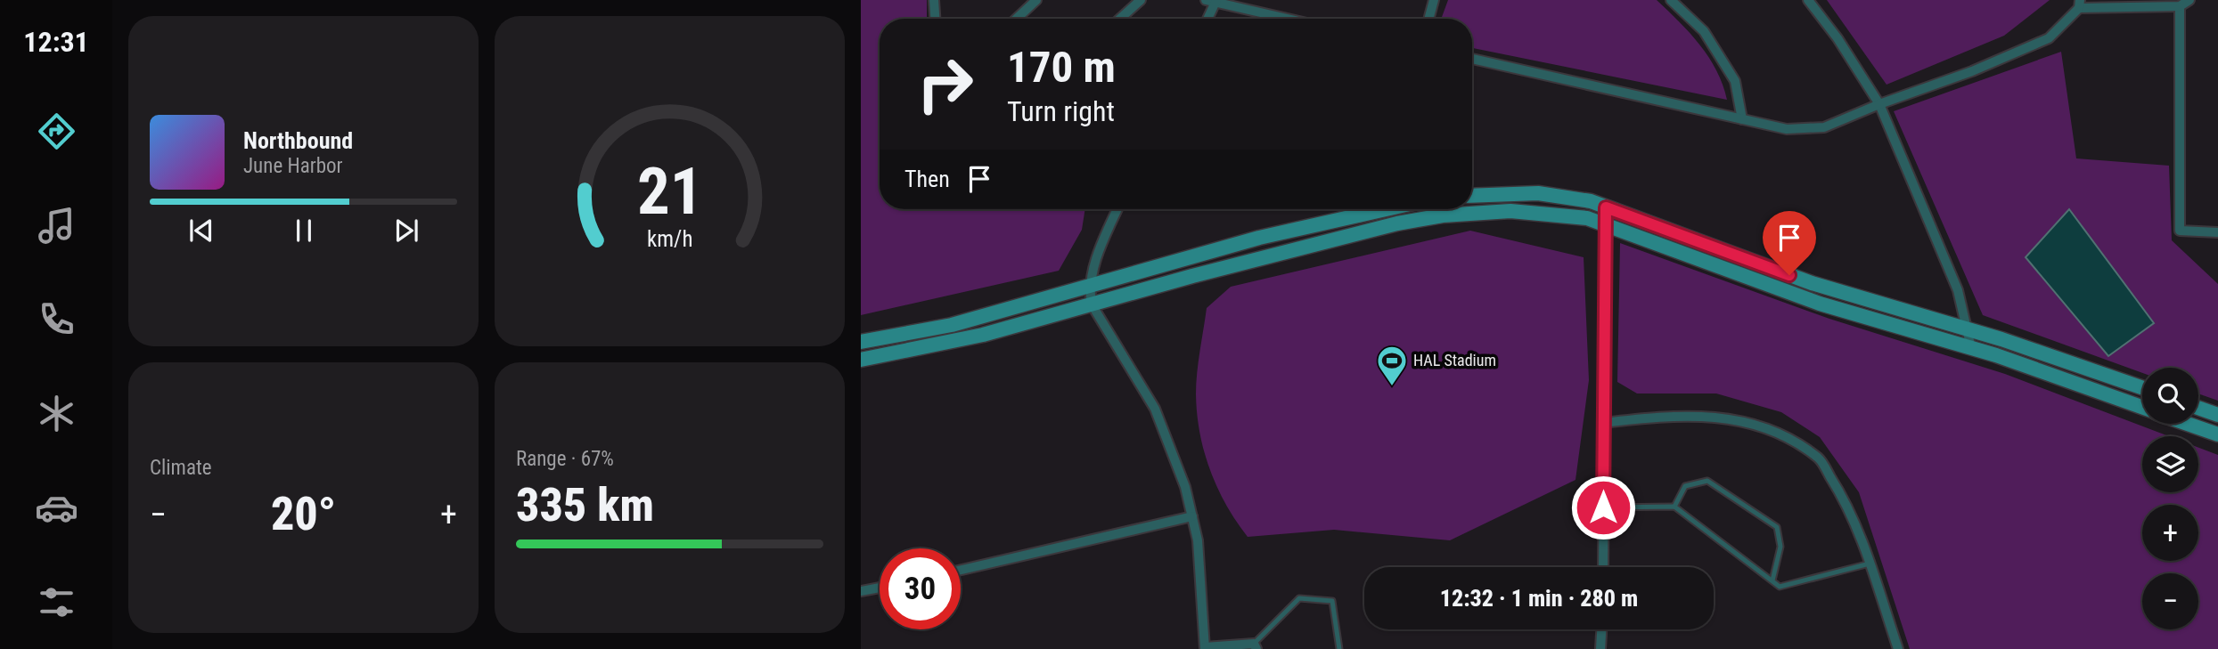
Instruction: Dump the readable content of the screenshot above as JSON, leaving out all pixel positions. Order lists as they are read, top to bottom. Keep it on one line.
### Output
{"places":{"sports":["HAL Stadium"]},"page":{"tabs":"12:31","turn":["170 m","Turn right"],"song":["Northbound","June Harbor"],"then":"Then","tile":["Climate",["Range · 67%","335 km"]],"map_buttons":["+","−"],"heat":["−","20°","+"],"limit":"30","trip":"12:32 · 1 min · 280 m","gauge":["21","km/h"]}}
